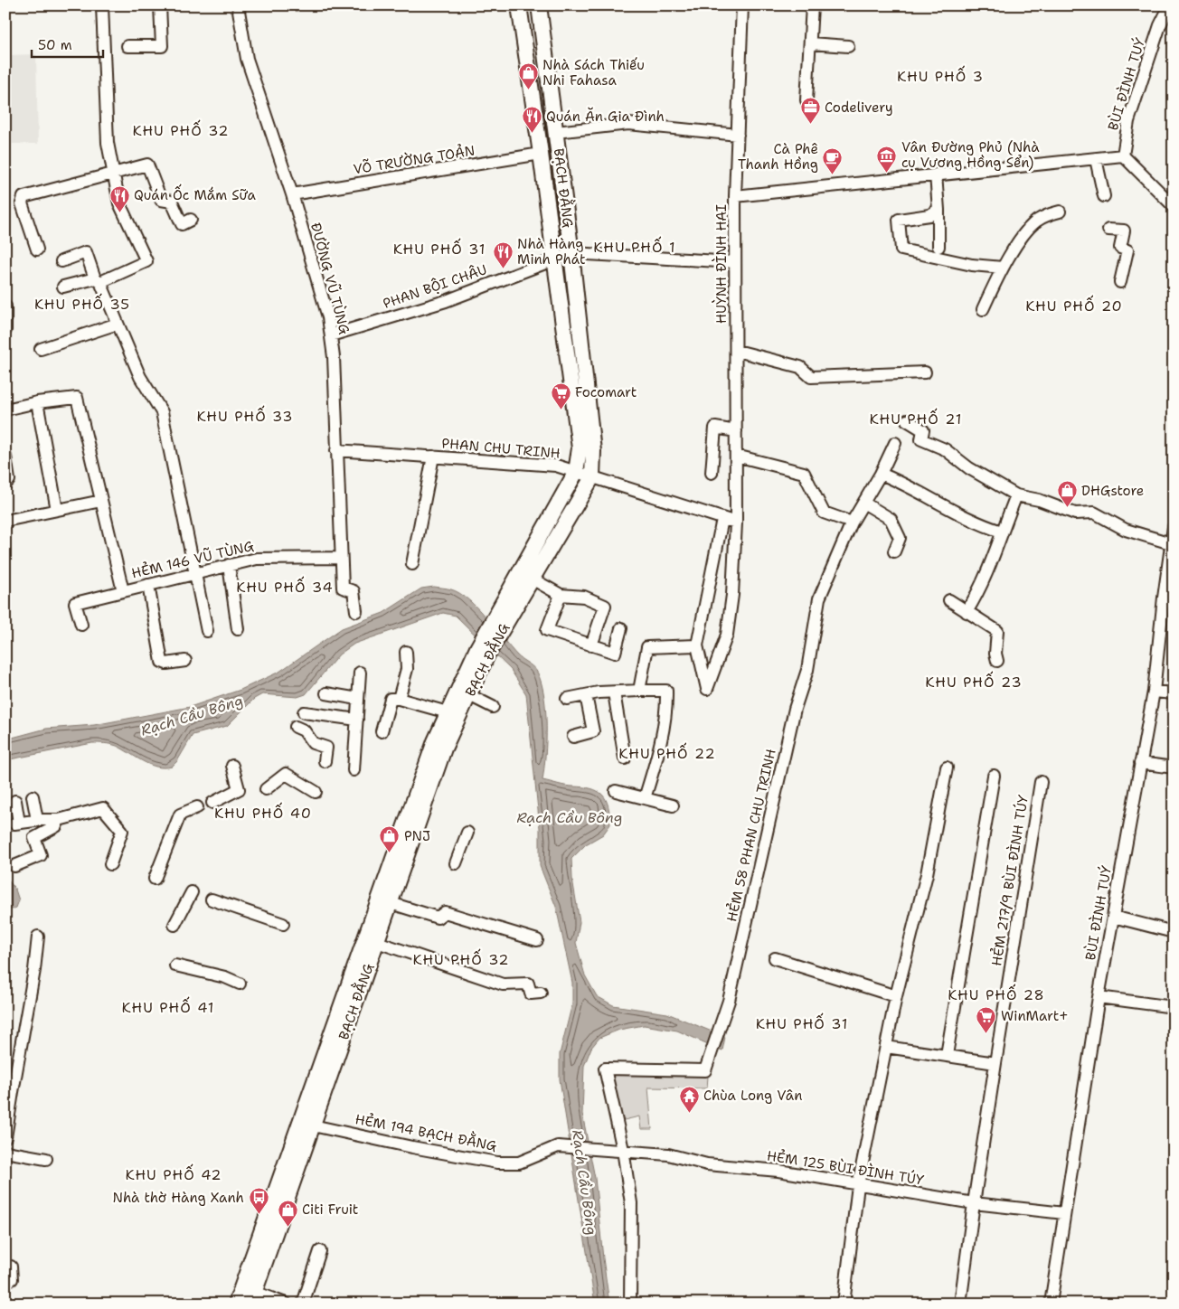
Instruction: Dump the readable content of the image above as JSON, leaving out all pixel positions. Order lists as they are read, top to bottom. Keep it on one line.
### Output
{"streets":{"main road":["BẠCH ĐẰNG"],"street":["BÙI ĐÌNH TUÝ","VÕ TRƯỜNG TOẢN","HUỲNH ĐÌNH HAI","ĐƯỜNG VŨ TÙNG","PHAN BỘI CHÂU","PHAN CHU TRINH","HẺM 146 VŨ TÙNG","HẺM 58 PHAN CHU TRINH","HẺM 217/9 BÙI ĐÌNH TÚY","HẺM 194 BẠCH ĐẰNG","HẺM 125 BÙI ĐÌNH TÚY"]},"crossings":[["BÙI ĐÌNH TUÝ","HẺM 125 BÙI ĐÌNH TÚY"],["VÕ TRƯỜNG TOẢN","BẠCH ĐẰNG"],["VÕ TRƯỜNG TOẢN","ĐƯỜNG VŨ TÙNG"],["BẠCH ĐẰNG","PHAN BỘI CHÂU"],["BẠCH ĐẰNG","PHAN CHU TRINH"],["BẠCH ĐẰNG","HẺM 194 BẠCH ĐẰNG"],["HUỲNH ĐÌNH HAI","PHAN BỘI CHÂU"],["HUỲNH ĐÌNH HAI","PHAN CHU TRINH"],["ĐƯỜNG VŨ TÙNG","PHAN BỘI CHÂU"],["ĐƯỜNG VŨ TÙNG","PHAN CHU TRINH"],["ĐƯỜNG VŨ TÙNG","HẺM 146 VŨ TÙNG"],["HẺM 58 PHAN CHU TRINH","HẺM 125 BÙI ĐÌNH TÚY"],["HẺM 217/9 BÙI ĐÌNH TÚY","HẺM 125 BÙI ĐÌNH TÚY"],["HẺM 194 BẠCH ĐẰNG","HẺM 125 BÙI ĐÌNH TÚY"]],"districts":["KHU PHỐ 3","KHU PHỐ 32","KHU PHỐ 1","KHU PHỐ 31","KHU PHỐ 35","KHU PHỐ 20","KHU PHỐ 33","KHU PHỐ 21","KHU PHỐ 34","KHU PHỐ 23","KHU PHỐ 22","KHU PHỐ 40","KHU PHỐ 32","KHU PHỐ 28","KHU PHỐ 41","KHU PHỐ 31","KHU PHỐ 42"],"water":["Rạch Cầu Bông"],"places":{"shop":["Nhà Sách Thiếu Nhi Fahasa","DHGstore","PNJ","Citi Fruit"],"office":["Codelivery"],"restaurant":["Quán Ăn Gia Đình","Quán Ốc Mắm Sữa","Nhà Hàng Minh Phát"],"museum":["Vân Đường Phủ (Nhà cụ Vương Hồng Sển)"],"cafe":["Cà Phê Thanh Hồng"],"supermarket":["Focomart","WinMart+"],"temple":["Chùa Long Vân"],"bus stop":["Nhà thờ Hàng Xanh"]},"scale_bar":"50 m"}
